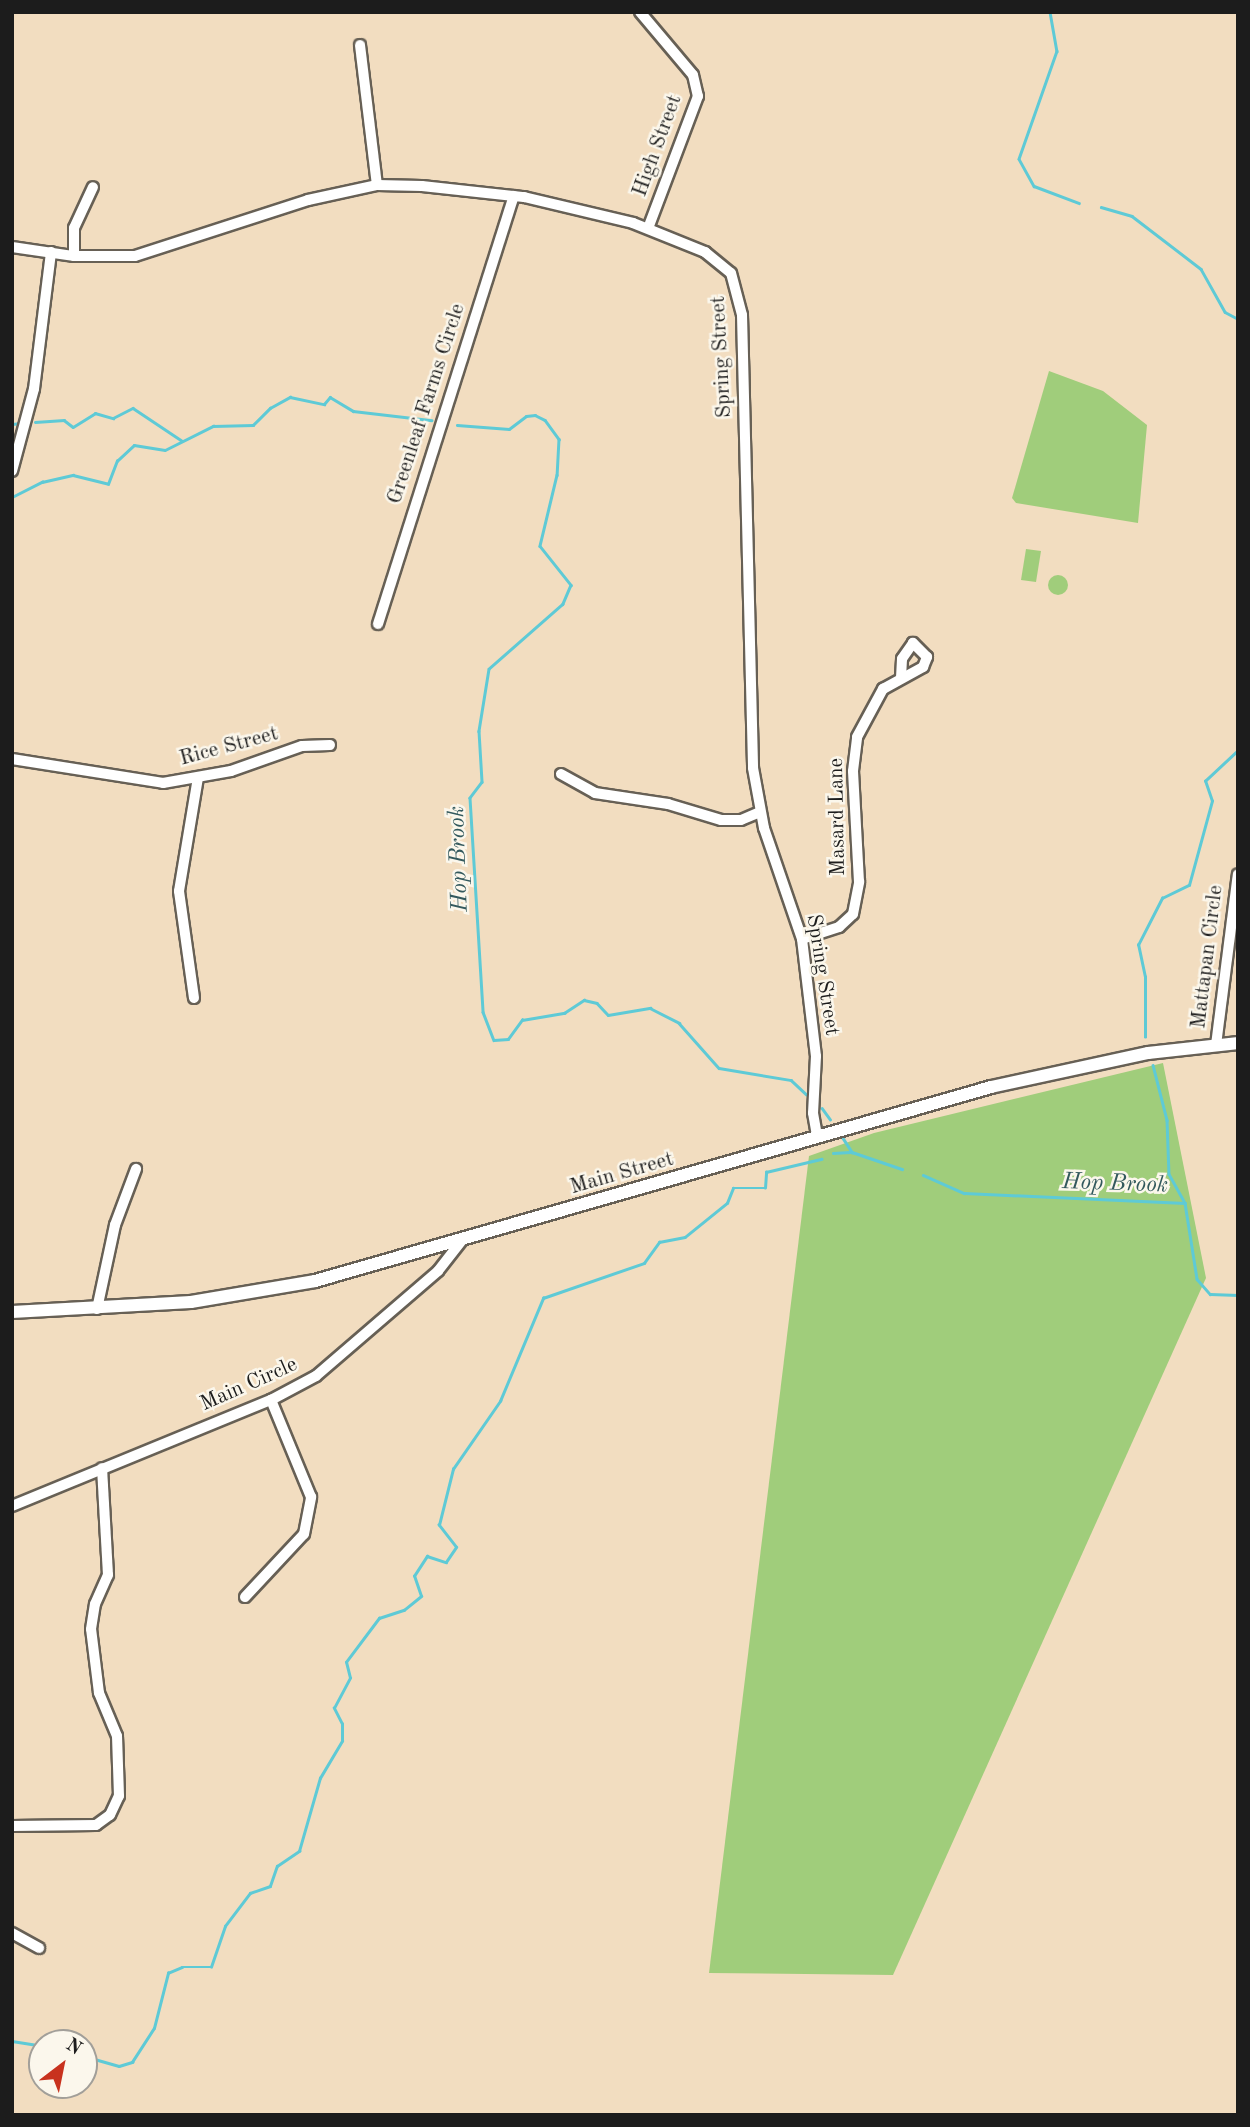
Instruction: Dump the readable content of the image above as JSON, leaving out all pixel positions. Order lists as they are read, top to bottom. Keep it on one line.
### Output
{"streets":{"main road":["Main Street"],"street":["High Street","Spring Street","Greenleaf Farms Circle","Rice Street","Masard Lane","Mattapan Circle","Main Circle"]},"crossings":[["High Street","Spring Street"],["Spring Street","Greenleaf Farms Circle"],["Spring Street","Masard Lane"],["Spring Street","Main Street"],["Mattapan Circle","Main Street"],["Main Street","Main Circle"]],"water":["Hop Brook"],"north":"top right"}
